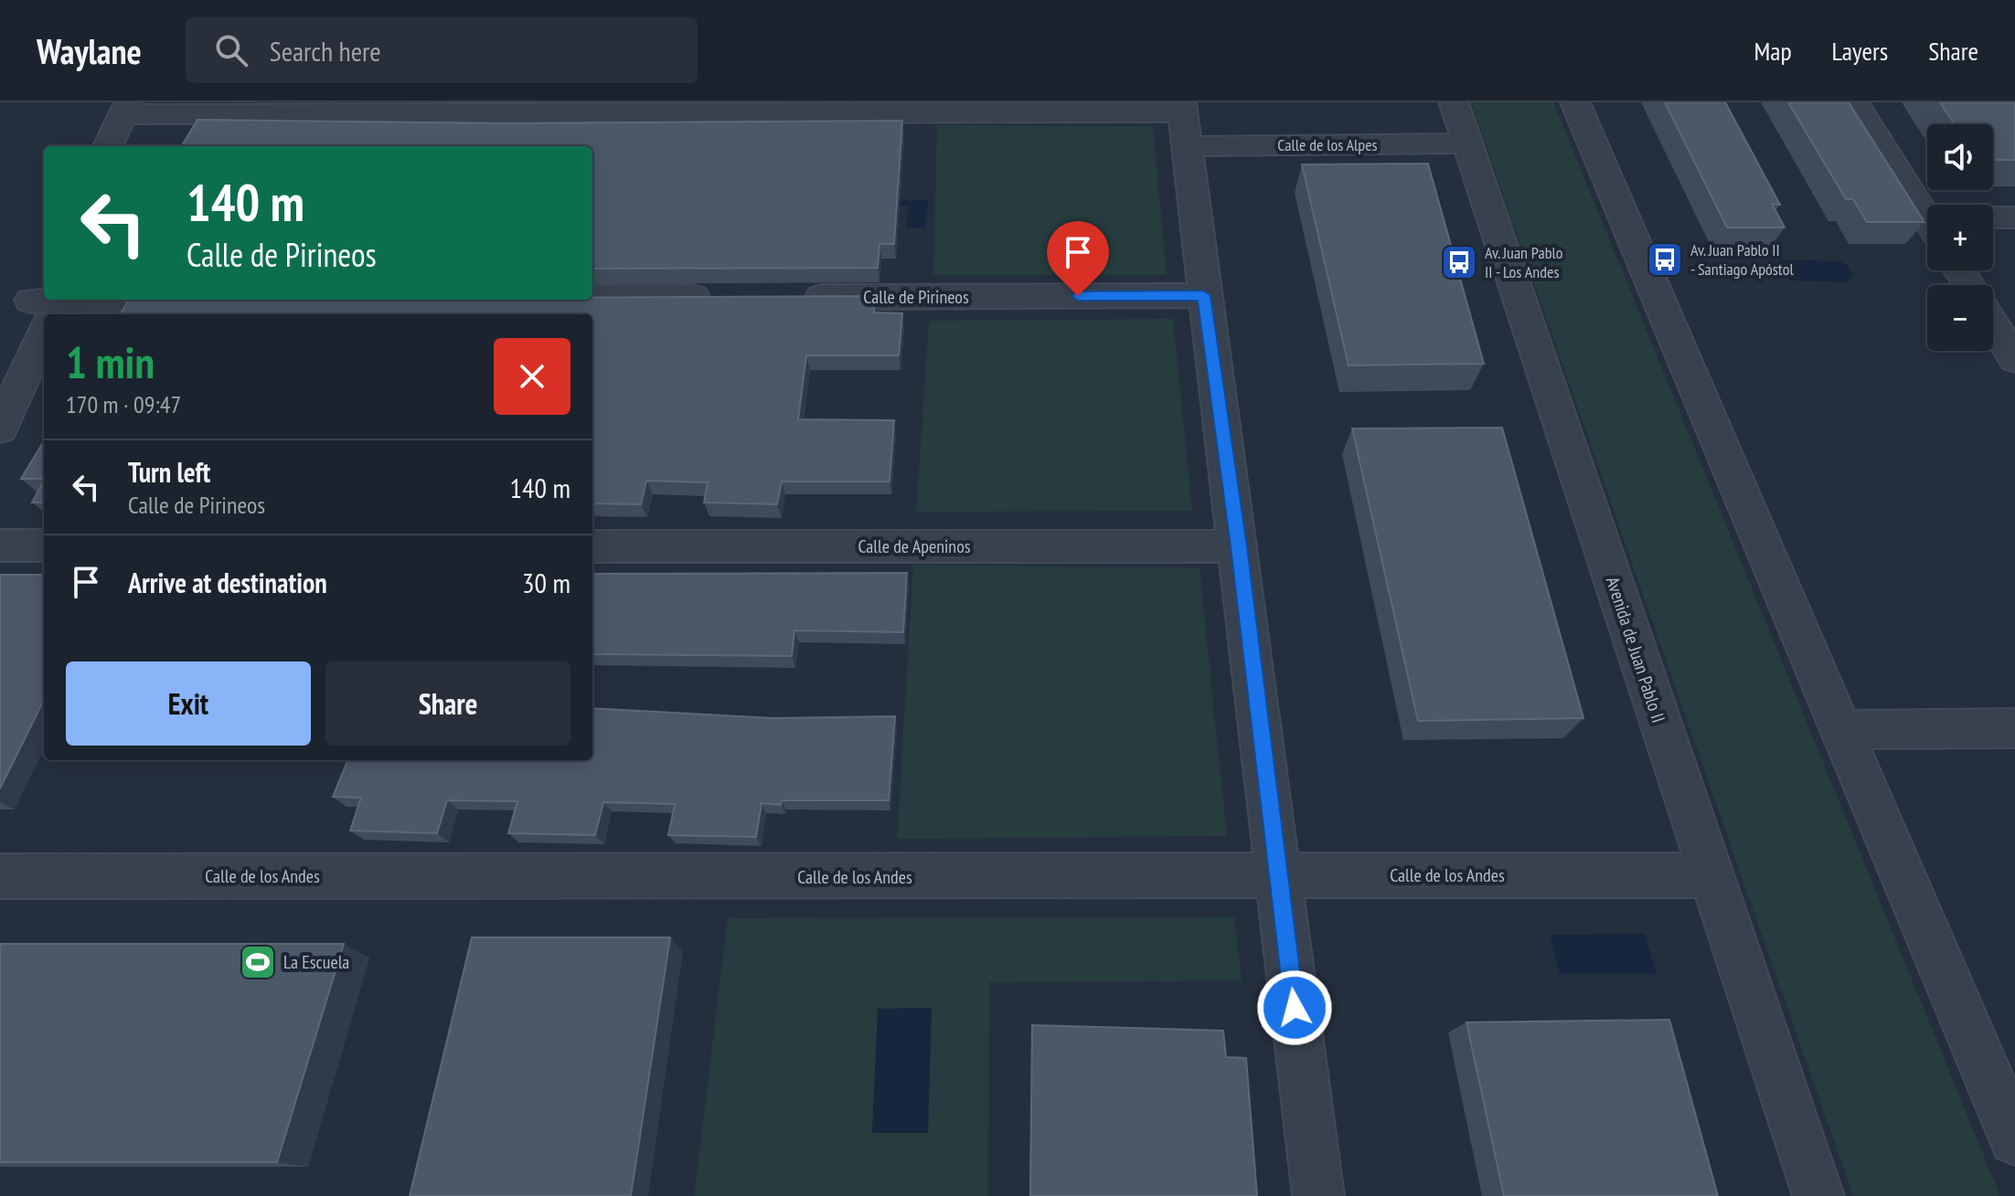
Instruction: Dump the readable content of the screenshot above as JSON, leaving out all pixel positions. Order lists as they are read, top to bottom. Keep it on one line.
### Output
{"streets":{"street":["Calle de los Alpes","Calle de Pirineos","Calle de Apeninos","Avenida de Juan Pablo II","Calle de los Andes"]},"crossings":[["Calle de los Alpes","Avenida de Juan Pablo II"],["Avenida de Juan Pablo II","Calle de los Andes"]],"places":{"bus stop":["Av. Juan Pablo II - Santiago Apóstol","Av. Juan Pablo II - Los Andes"],"sports":["La Escuela"]},"page":{"header":"Waylane","search":"Search here","nav":["Map","Layers","Share"],"map_buttons":["+","−"],"turn":["140 m","Calle de Pirineos"],"heading":["1 min","170 m · 09:47"],"list":[{"name":"Turn left","note":"Calle de Pirineos","value":"140 m"},{"name":"Arrive at destination","value":"30 m"}],"buttons":["Exit","Share"]}}
